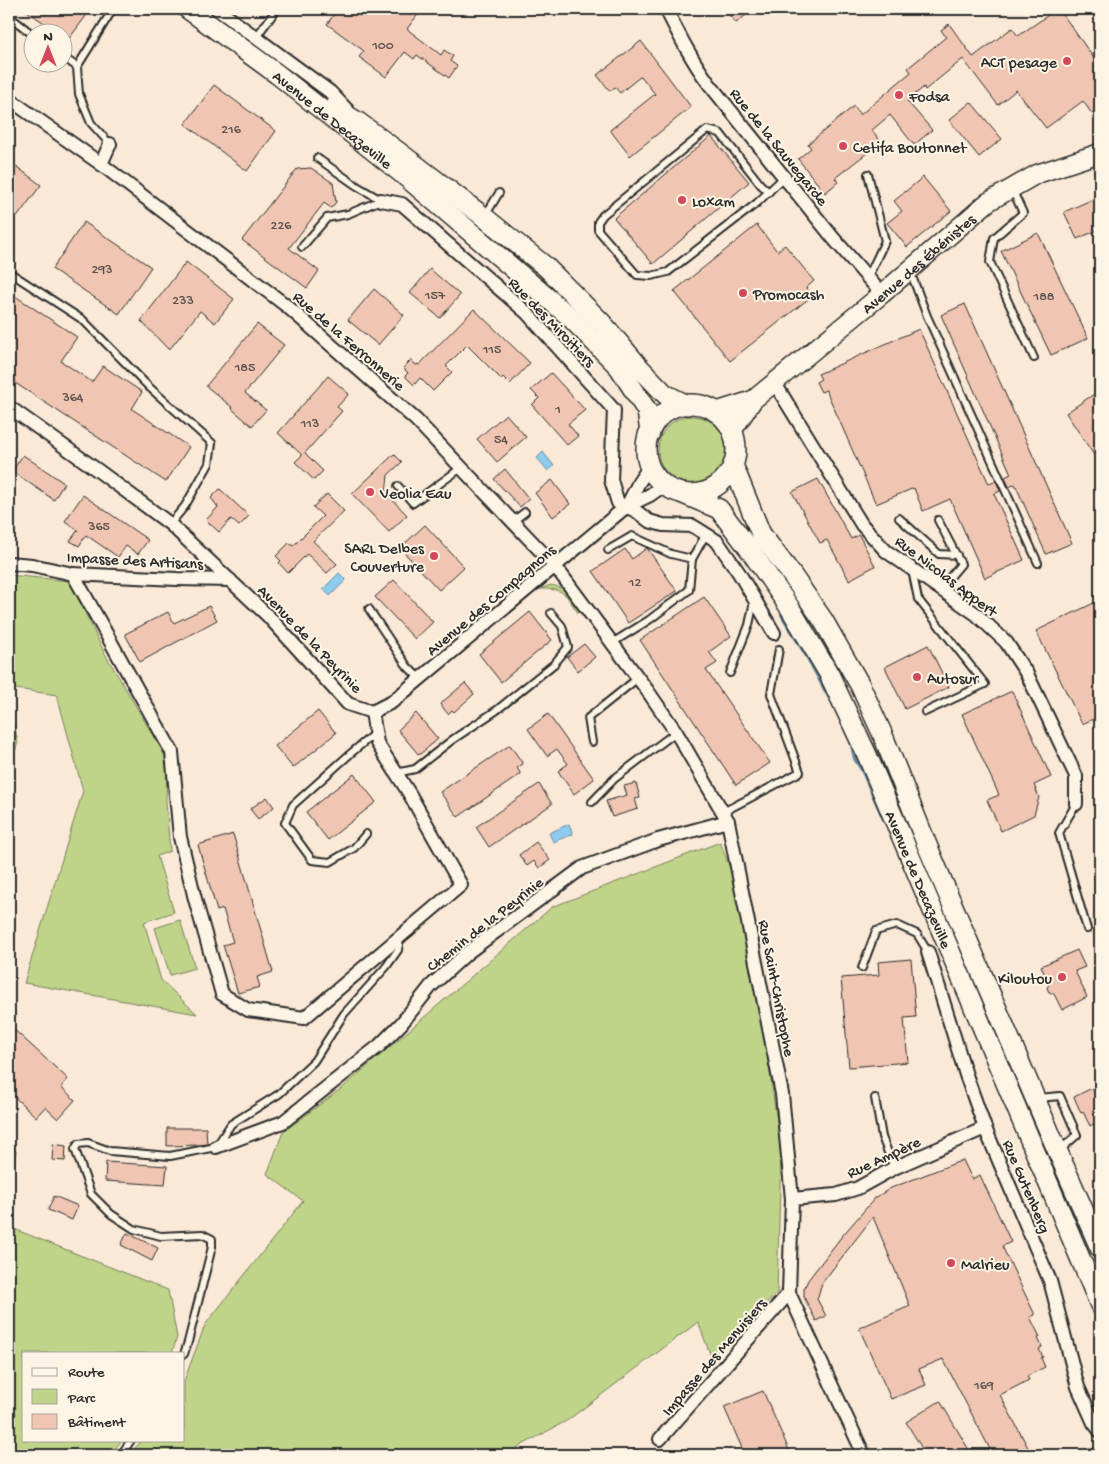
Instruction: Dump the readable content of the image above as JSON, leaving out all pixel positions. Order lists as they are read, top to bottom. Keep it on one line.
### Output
{"streets":{"main road":["Avenue de Decazeville"],"street":["Rue de la Sauvegarde","Avenue des Ébénistes","Rue des Miroitiers","Rue de la Ferronnerie","Impasse des Artisans","Rue Nicolas Appert","Avenue des Compagnons","Avenue de la Peyrinie","Chemin de la Peyrinie","Rue Saint-Christophe","Rue Ampère","Rue Gutenberg","Impasse des Menuisiers"]},"crossings":[["Avenue de Decazeville","Avenue des Ébénistes"],["Avenue de Decazeville","Avenue des Compagnons"],["Rue de la Sauvegarde","Avenue des Ébénistes"],["Avenue des Ébénistes","Rue Nicolas Appert"],["Avenue des Ébénistes","Avenue des Compagnons"],["Rue des Miroitiers","Avenue des Compagnons"],["Rue de la Ferronnerie","Avenue des Compagnons"],["Rue de la Ferronnerie","Rue Saint-Christophe"],["Impasse des Artisans","Avenue de la Peyrinie"],["Avenue des Compagnons","Avenue de la Peyrinie"],["Avenue des Compagnons","Rue Saint-Christophe"],["Chemin de la Peyrinie","Rue Saint-Christophe"],["Rue Saint-Christophe","Rue Ampère"],["Rue Saint-Christophe","Impasse des Menuisiers"],["Rue Ampère","Rue Gutenberg"]],"places":["ACT pesage","Fodsa","Cetifa Boutonnet","Loxam","Promocash","Veolia Eau","SARL Delbes Couverture","Autosur","Kiloutou","Malrieu"],"house_numbers":["100","216","226","293","157","188","233","115","185","364","1","113","54","365","12","169"],"legend":["Route","Parc","Bâtiment"],"north":"top"}
